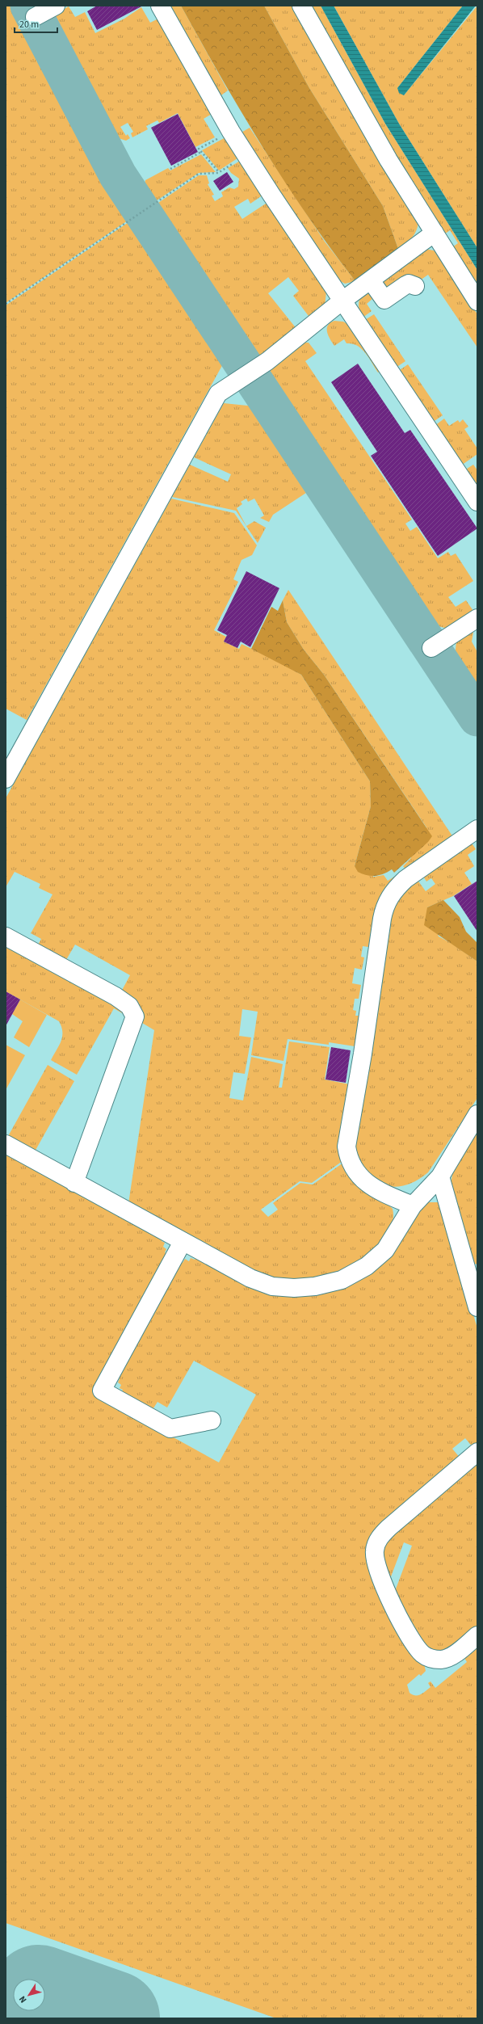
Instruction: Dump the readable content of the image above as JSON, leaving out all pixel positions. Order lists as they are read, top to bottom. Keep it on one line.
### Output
{"scale_bar":"20 m","north":"bottom left"}
